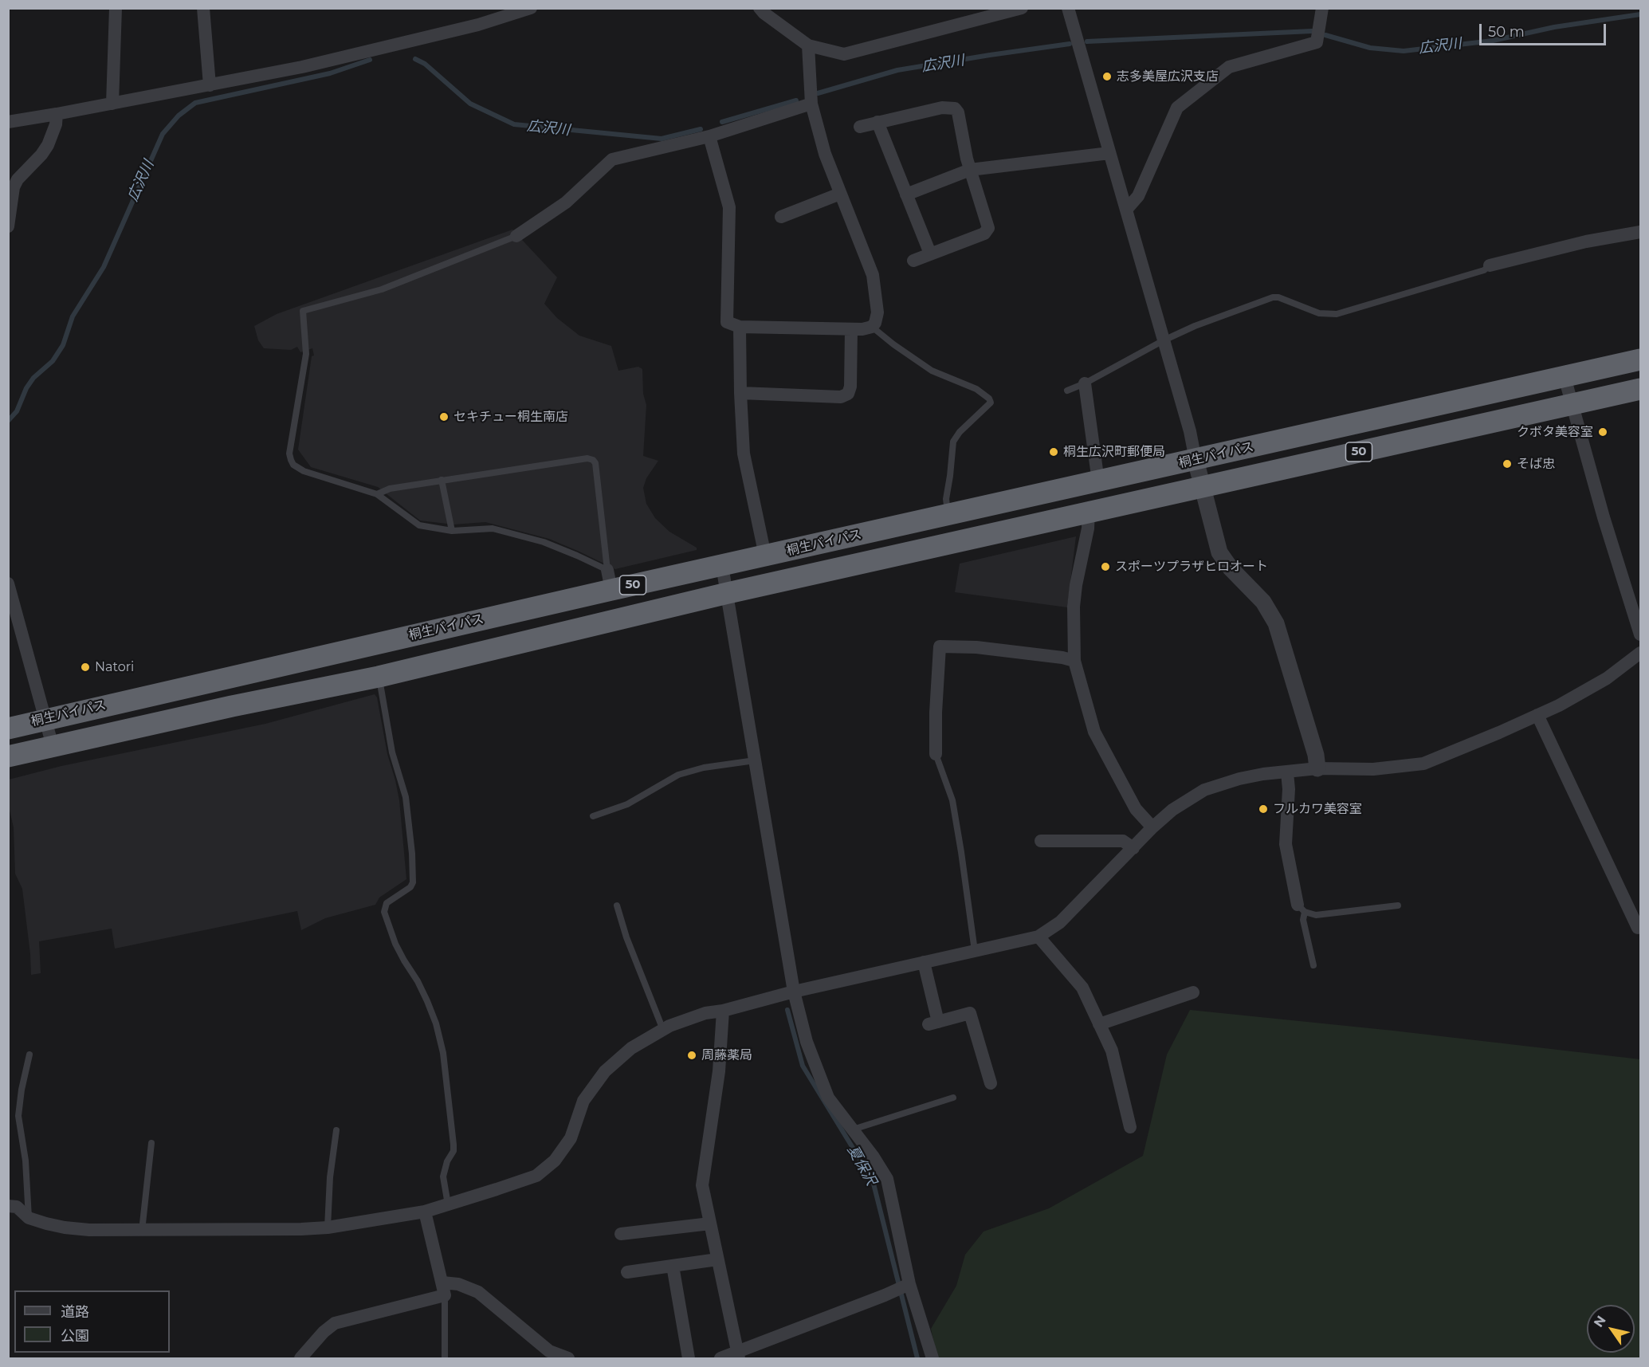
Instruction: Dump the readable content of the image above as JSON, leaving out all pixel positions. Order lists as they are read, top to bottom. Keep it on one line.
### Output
{"streets":{"highway":["50","桐生バイパス"]},"water":["広沢川","夏保沢"],"places":["志多美屋広沢支店","セキチュー桐生南店","クボタ美容室","桐生広沢町郵便局","そば忠","スポーツプラザヒロオート","Natori","フルカワ美容室","周藤薬局"],"legend":["道路","公園"],"scale_bar":"50 m","north":"top left"}
